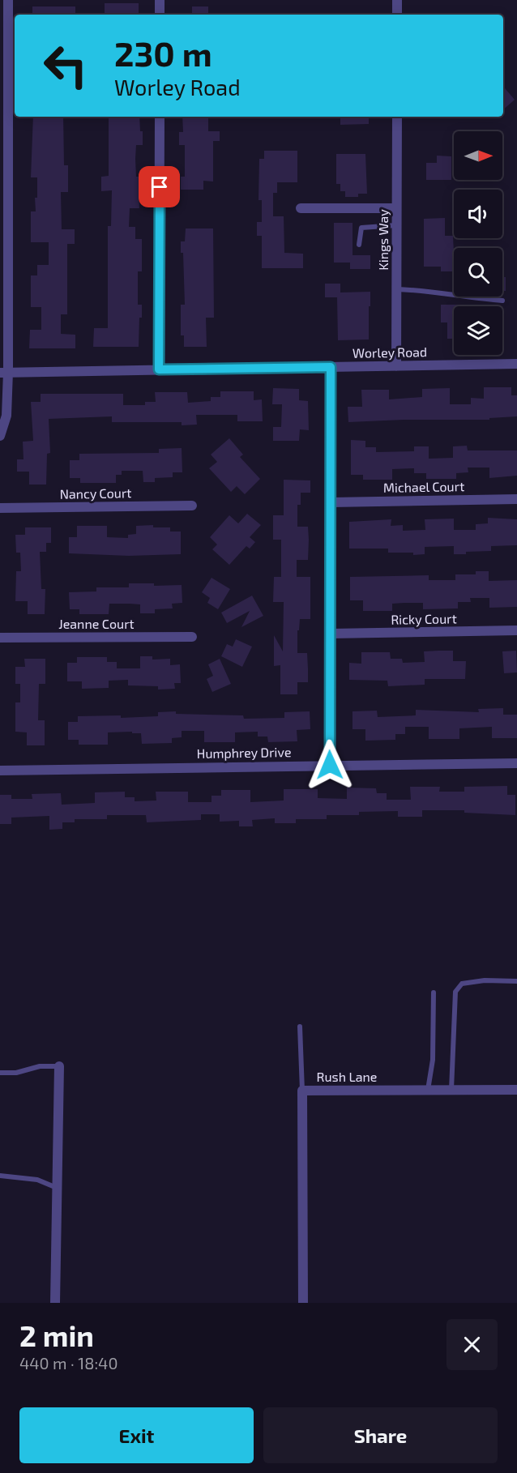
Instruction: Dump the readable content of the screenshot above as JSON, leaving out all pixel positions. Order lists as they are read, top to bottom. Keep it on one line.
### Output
{"streets":{"street":["Kings Way","Worley Road","Michael Court","Nancy Court","Ricky Court","Jeanne Court","Humphrey Drive","Rush Lane"]},"crossings":[["Kings Way","Worley Road"]],"north":"right","page":{"turn":["230 m","Worley Road"],"heading":["2 min","440 m · 18:40"],"buttons":["Exit","Share"]}}
